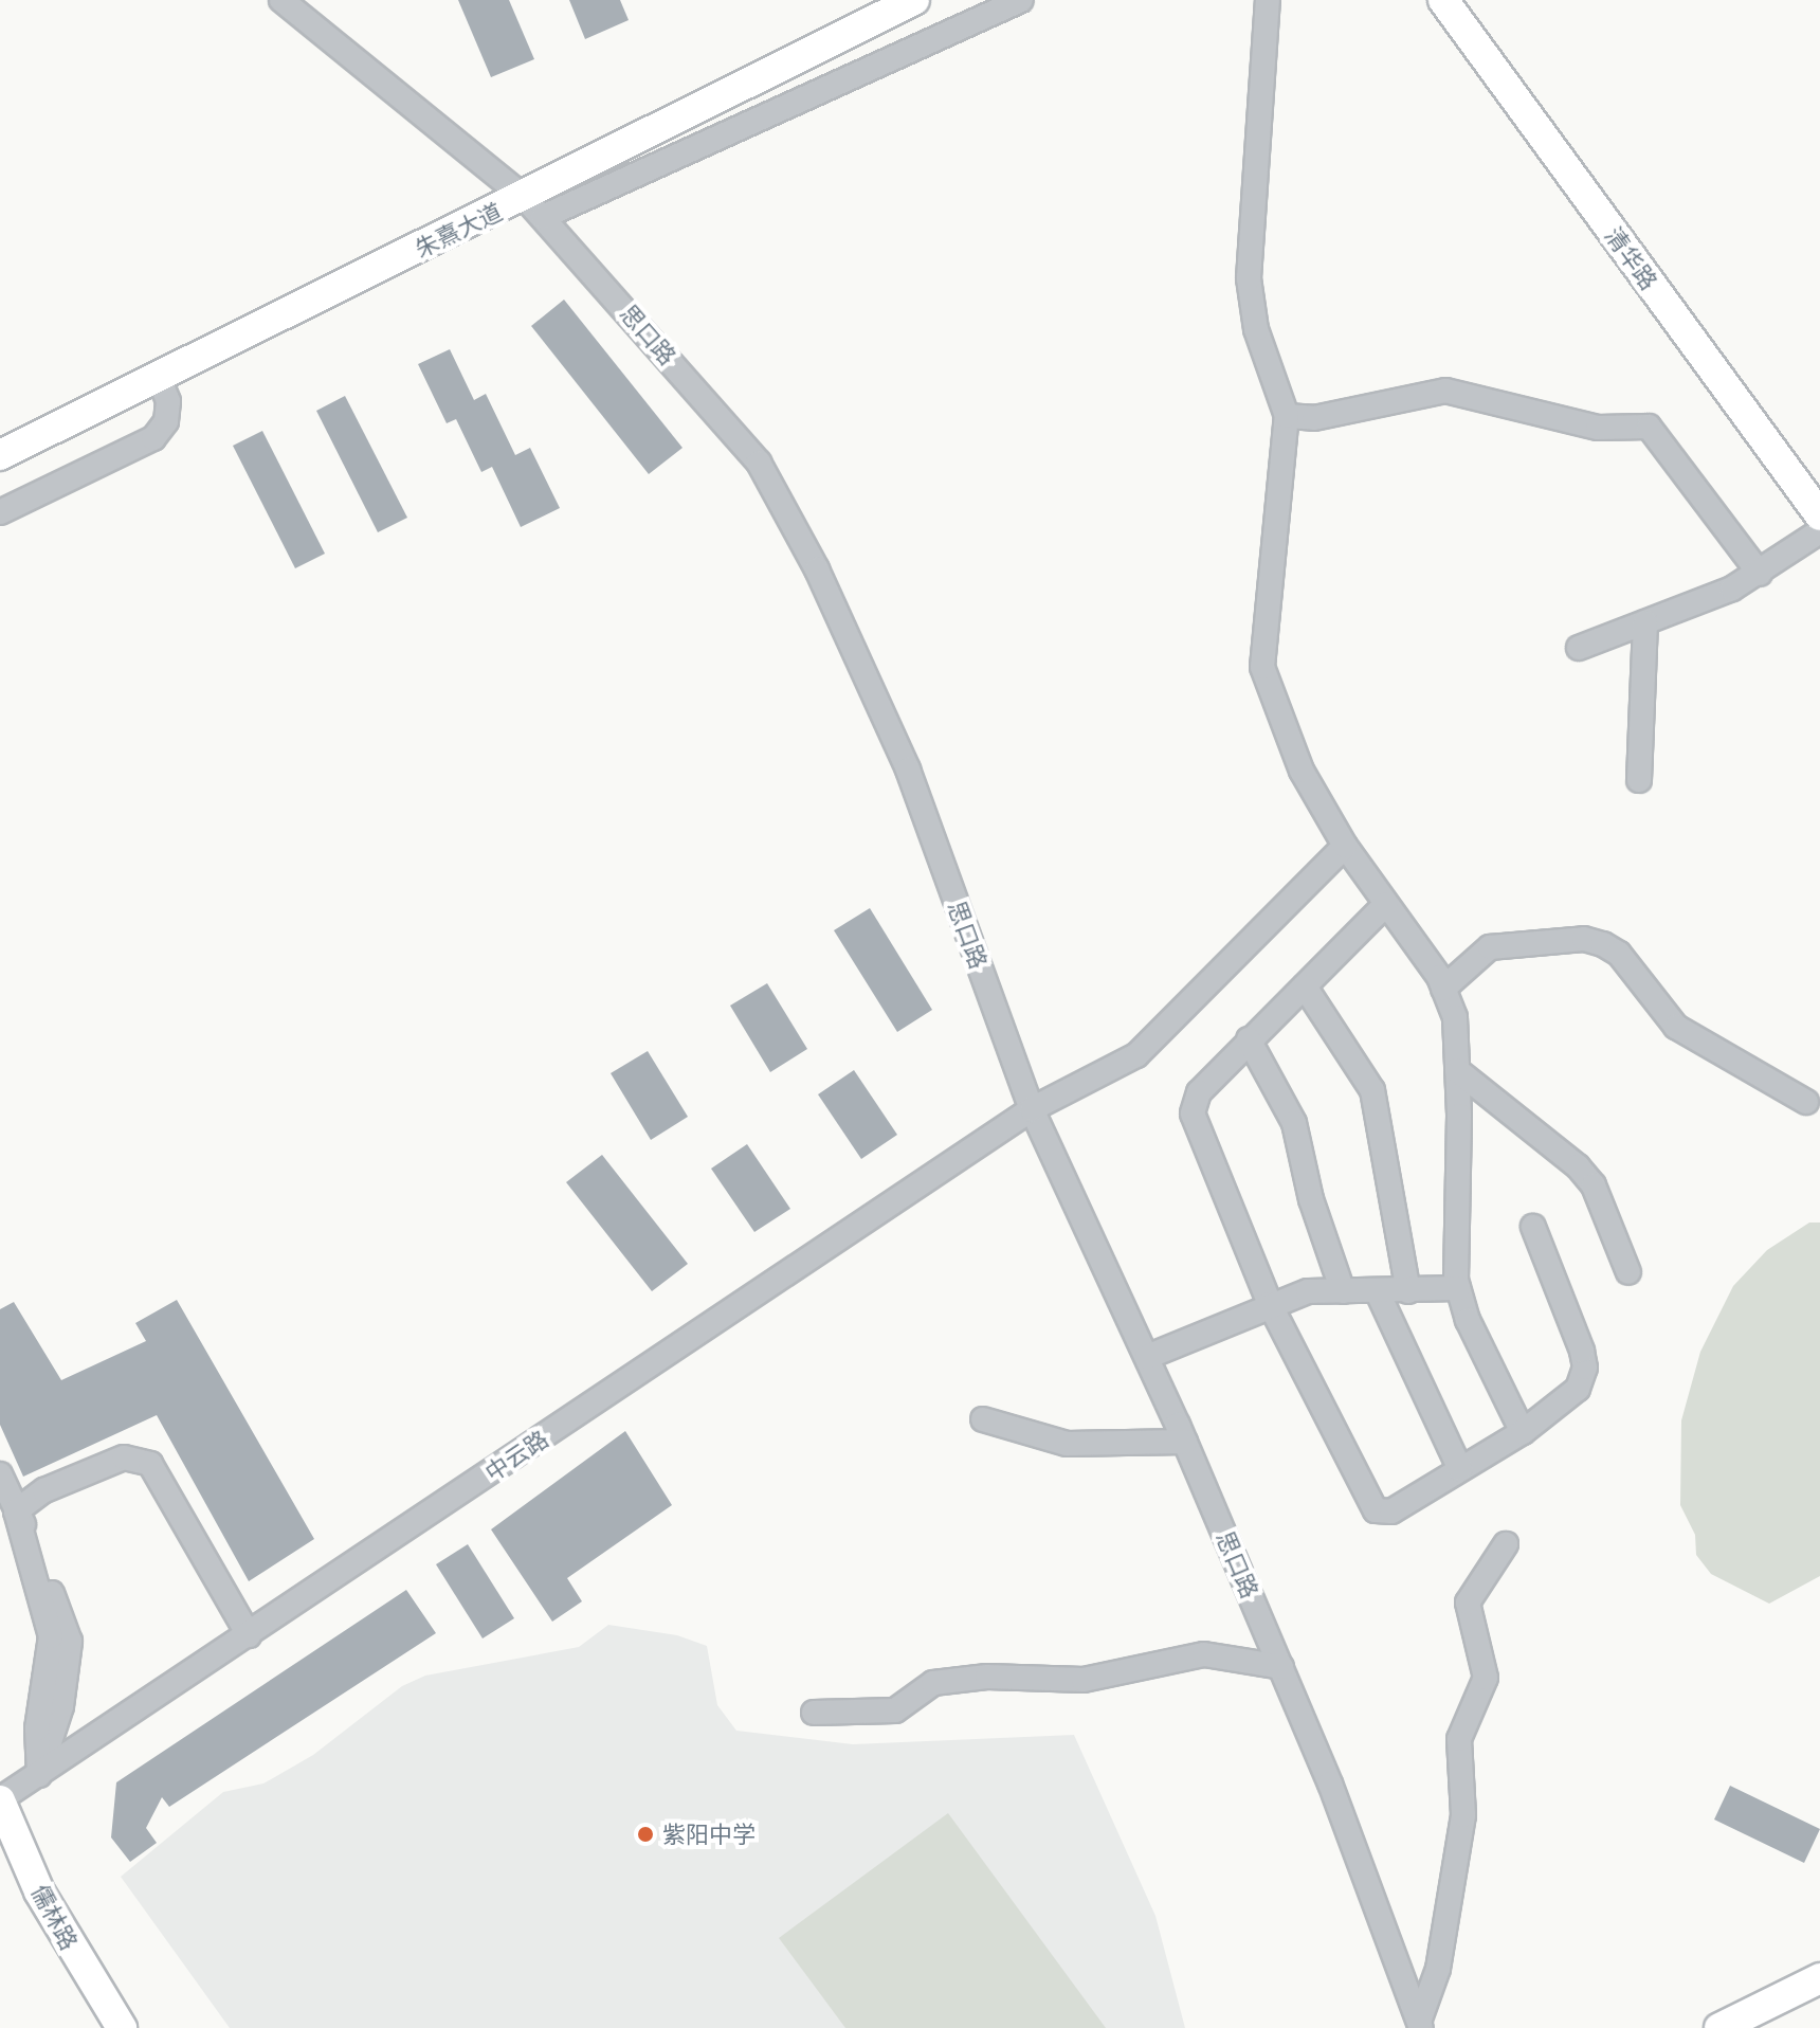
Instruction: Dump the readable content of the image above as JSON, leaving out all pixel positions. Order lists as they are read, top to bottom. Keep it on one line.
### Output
{"streets":{"main road":["朱熹大道","清华路","儒林路"],"street":["思口路","中云路"]},"crossings":[["朱熹大道","思口路"],["思口路","中云路"],["中云路","儒林路"]],"places":["紫阳中学"]}
